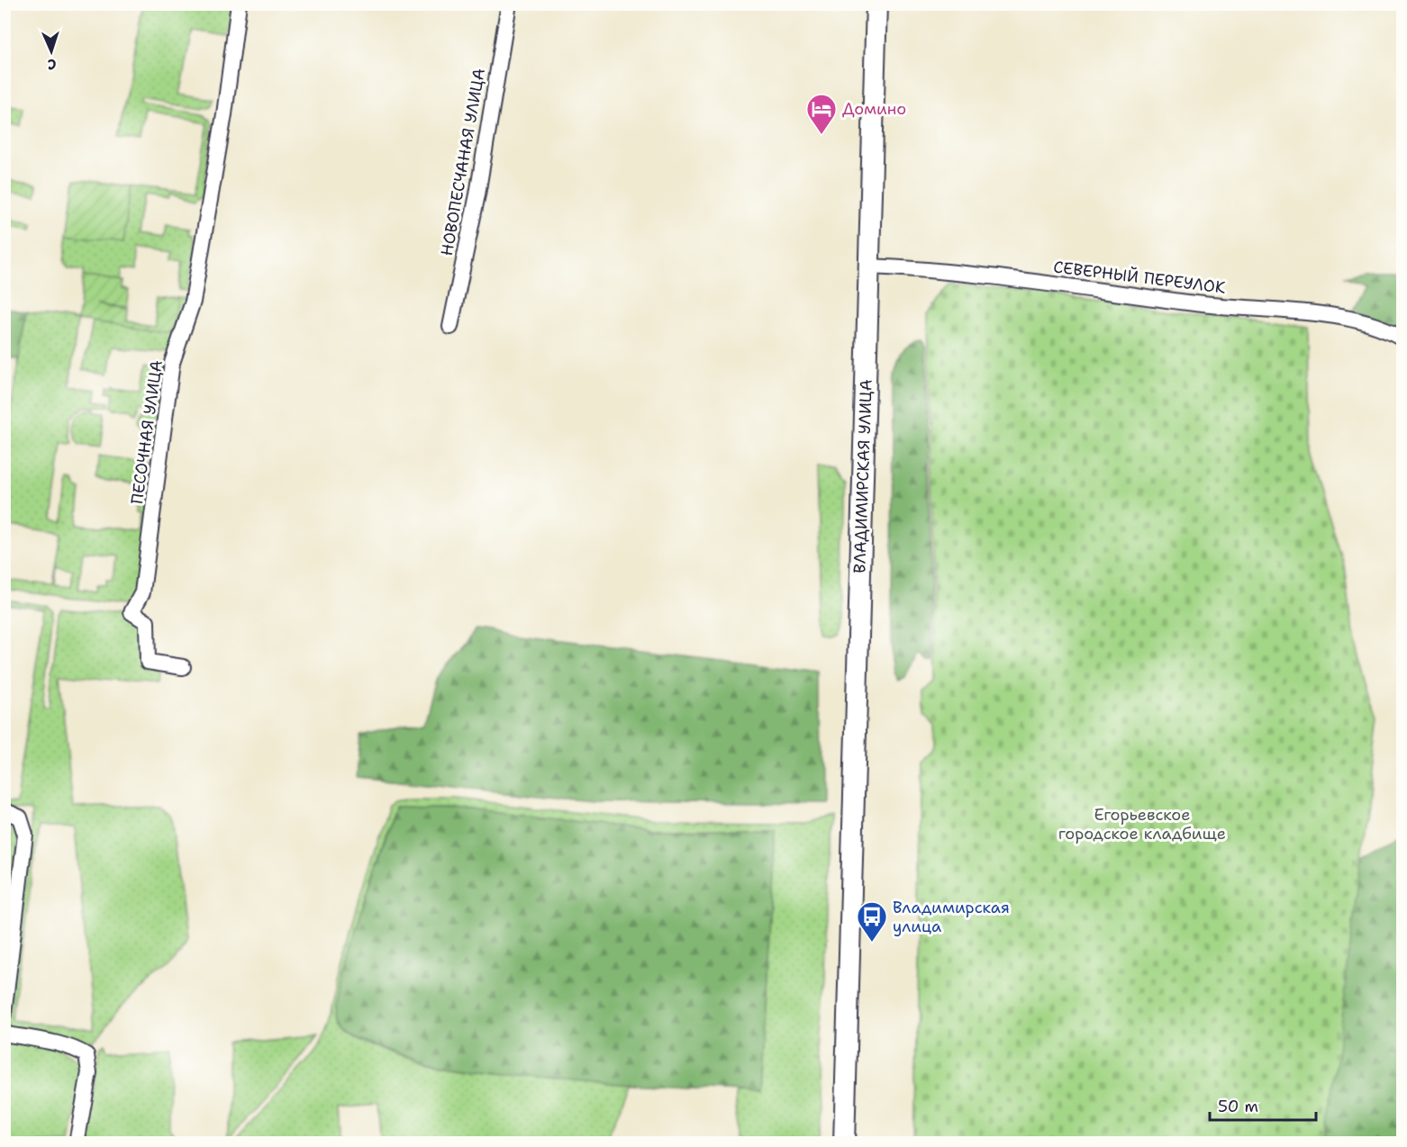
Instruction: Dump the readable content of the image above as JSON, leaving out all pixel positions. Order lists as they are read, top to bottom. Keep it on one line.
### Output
{"streets":{"street":["НОВОПЕСЧАНАЯ УЛИЦА","СЕВЕРНЫЙ ПЕРЕУЛОК","ПЕСОЧНАЯ УЛИЦА","ВЛАДИМИРСКАЯ УЛИЦА"]},"crossings":[["СЕВЕРНЫЙ ПЕРЕУЛОК","ВЛАДИМИРСКАЯ УЛИЦА"]],"parks":["Егорьевское городское кладбище"],"places":{"hotel":["Домино"],"bus stop":["Владимирская улица"]},"scale_bar":"50 m","north":"bottom"}
